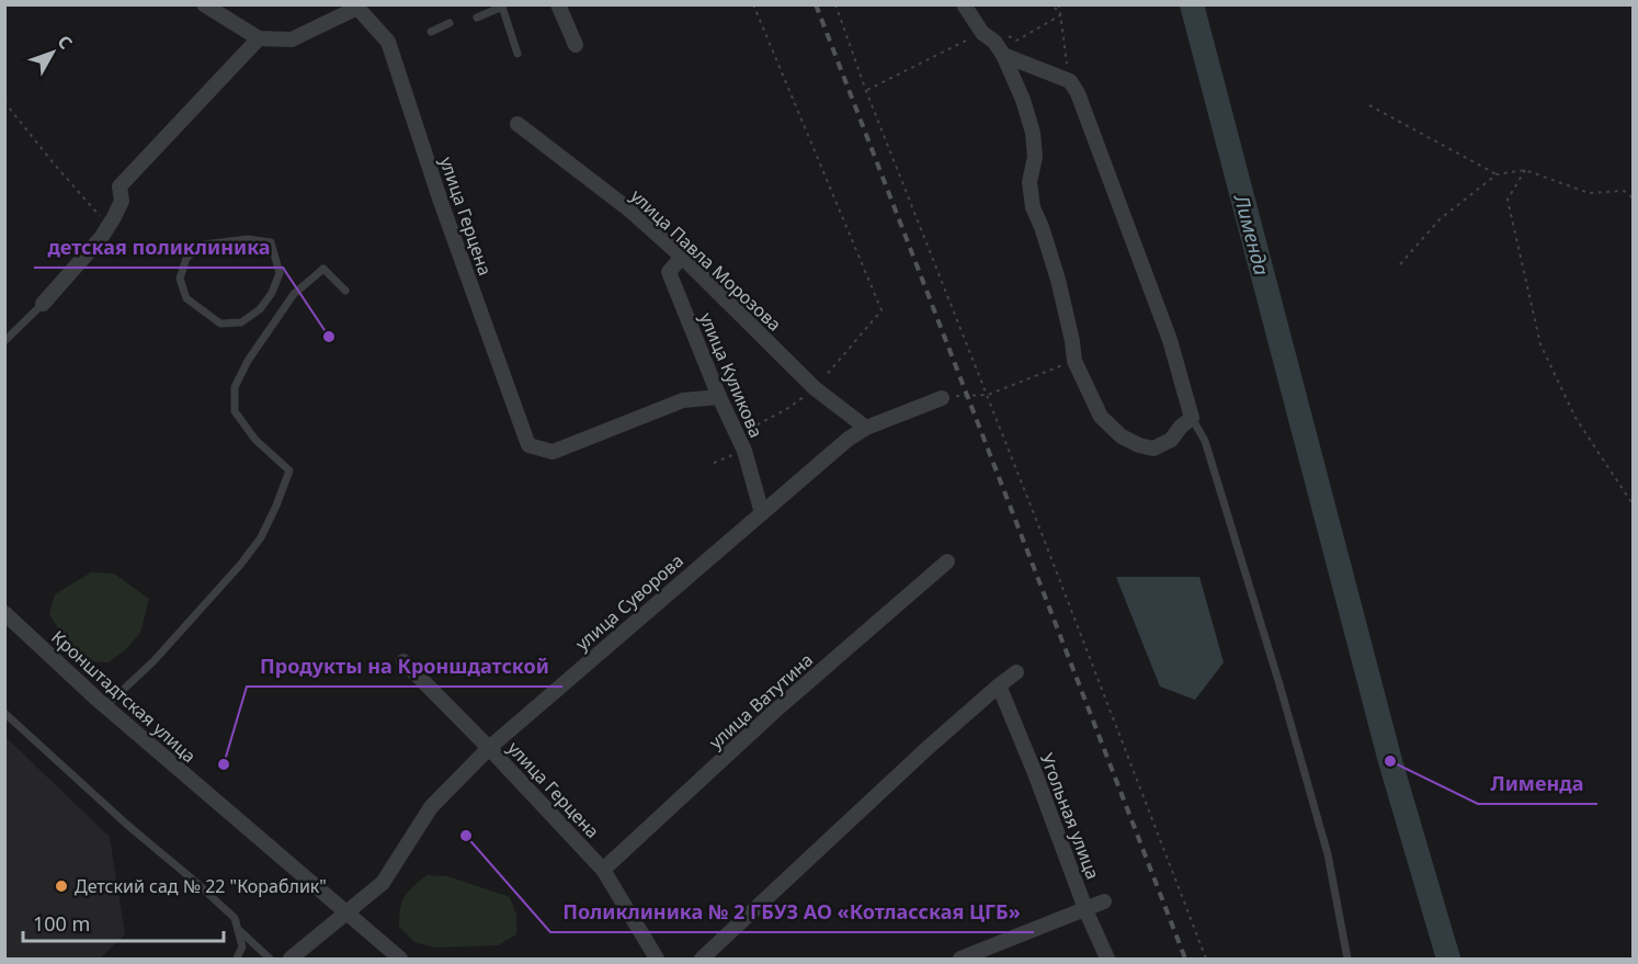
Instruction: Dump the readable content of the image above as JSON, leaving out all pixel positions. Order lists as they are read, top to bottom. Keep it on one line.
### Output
{"streets":{"street":["улица Герцена","улица Павла Морозова","улица Куликова","улица Суворова","Кронштадтская улица","улица Ватутина","Угольная улица"]},"crossings":[["улица Герцена","улица Куликова"],["улица Герцена","улица Суворова"],["улица Герцена","улица Ватутина"],["улица Павла Морозова","улица Куликова"],["улица Павла Морозова","улица Суворова"],["улица Куликова","улица Суворова"],["улица Суворова","Кронштадтская улица"]],"water":["Лименда"],"places":["детская поликлиника","Лименда","Продукты на Кроншдатской","Поликлиника № 2 ГБУЗ АО «Котласская ЦГБ»","Детский сад № 22 \"Кораблик\""],"scale_bar":"100 m","north":"top right"}
